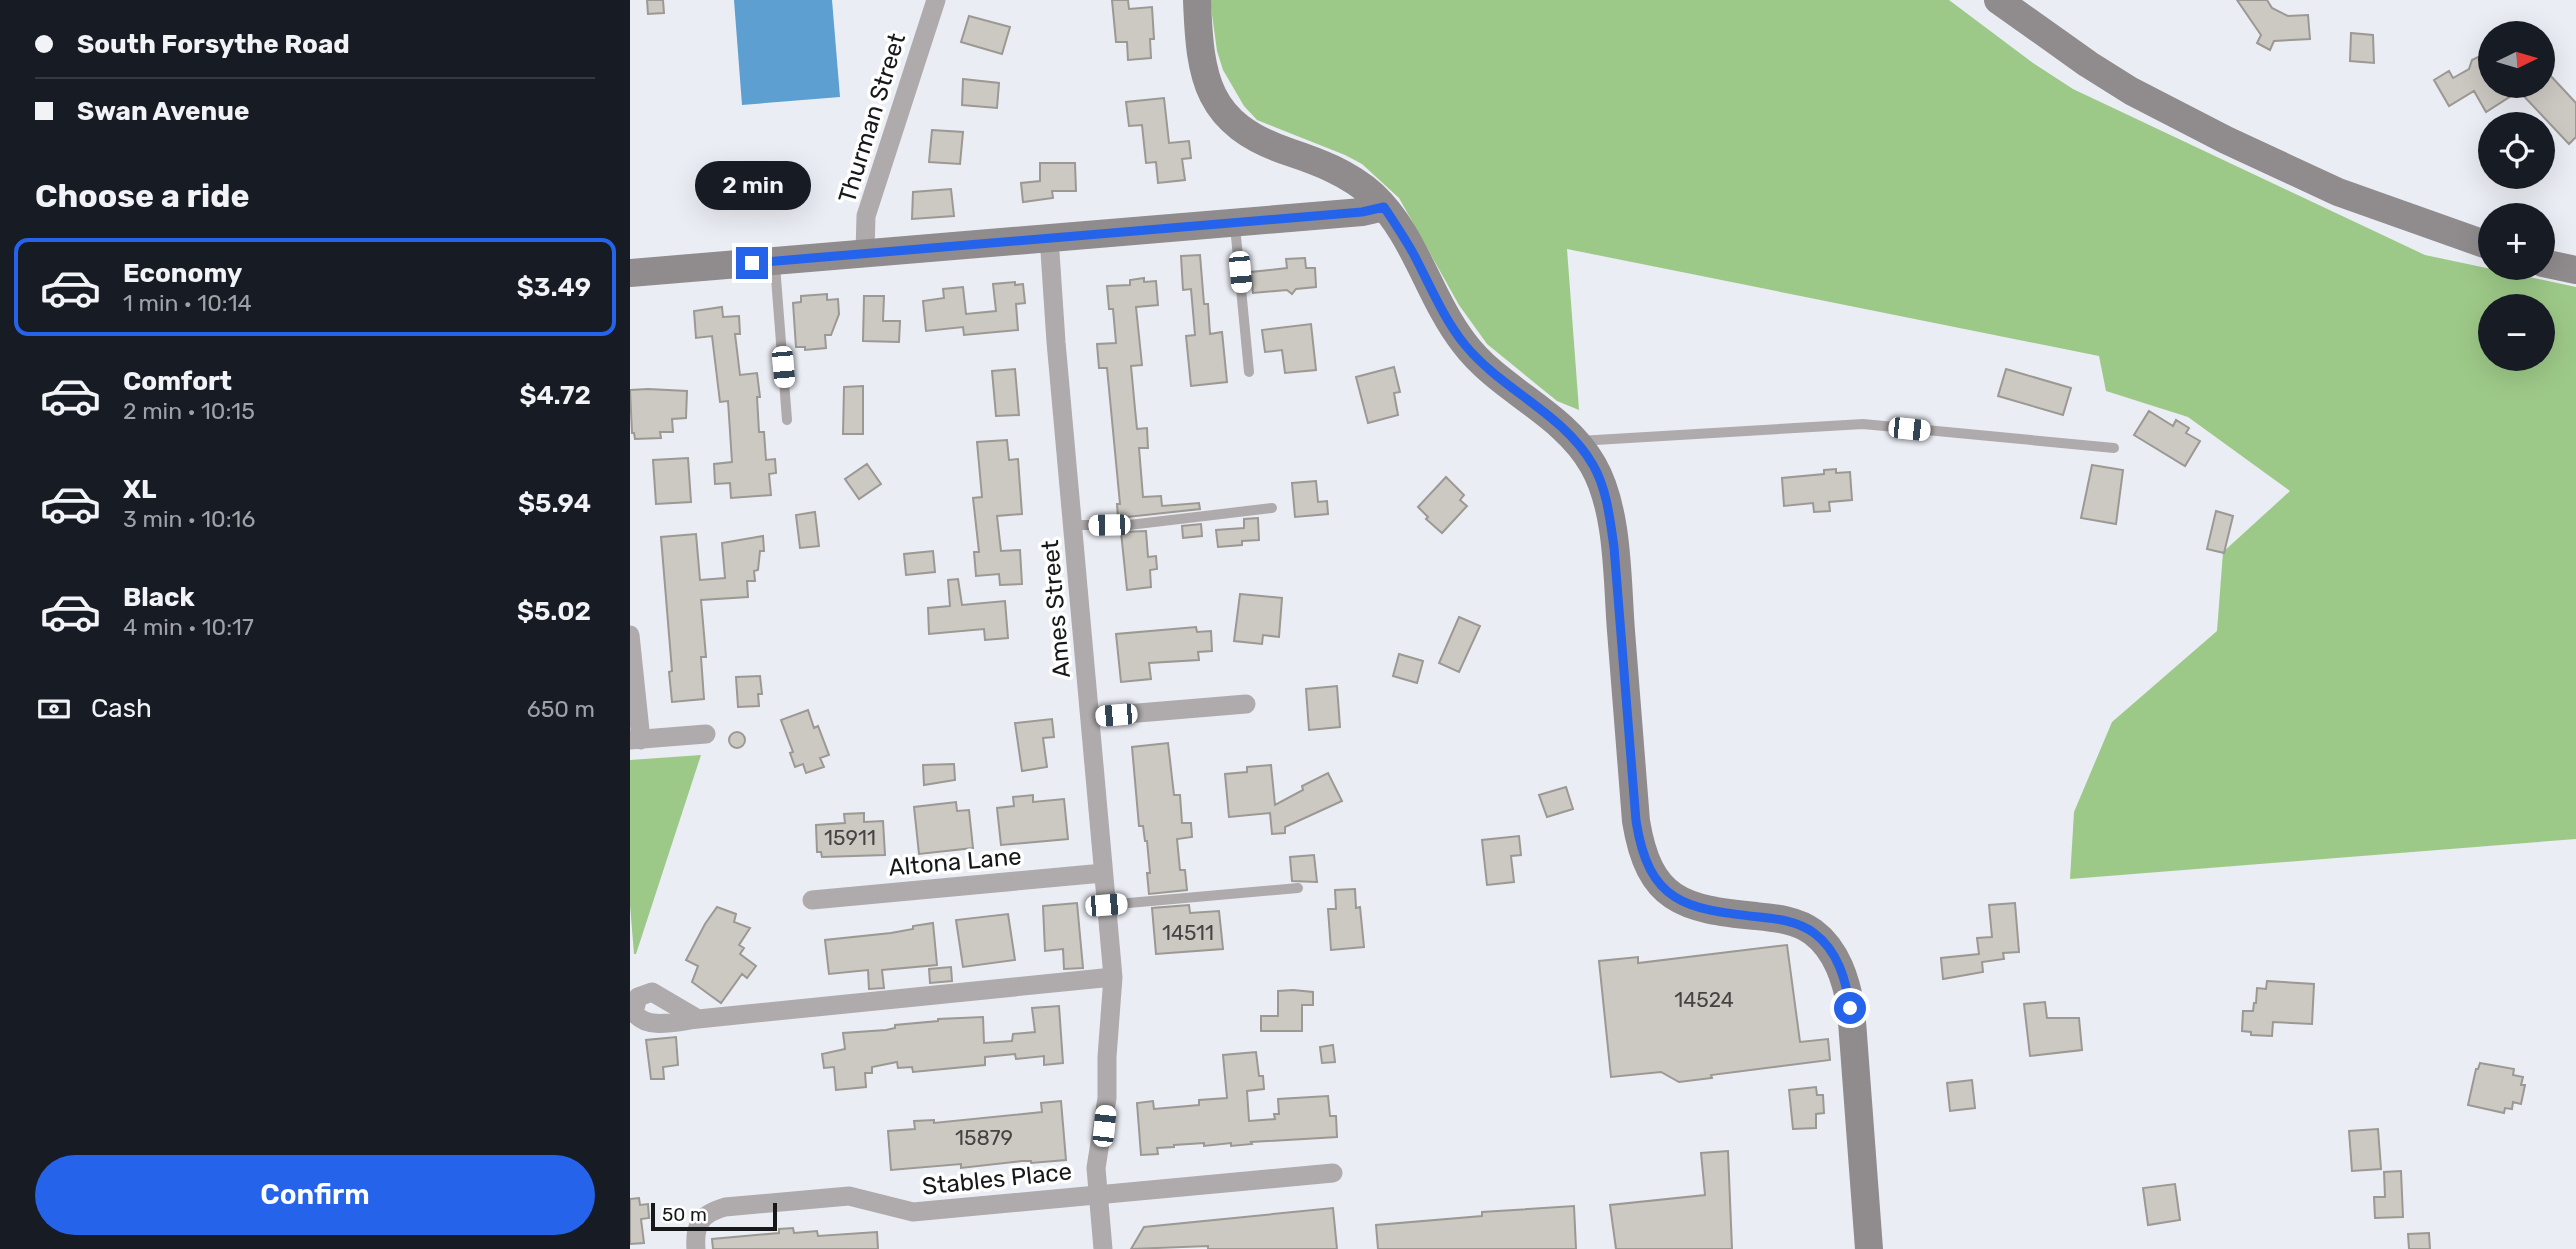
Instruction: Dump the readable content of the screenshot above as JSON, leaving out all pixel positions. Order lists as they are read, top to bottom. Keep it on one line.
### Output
{"streets":{"street":["Thurman Street","Ames Street","Altona Lane","Stables Place"]},"crossings":[["Ames Street","Altona Lane"],["Ames Street","Stables Place"]],"house_numbers":["15911","14511","14524","15879"],"scale_bar":"50 m","north":"right","page":{"banner":["South Forsythe Road","Swan Avenue"],"map_buttons":["+","−"],"heading":"Choose a ride","bubble":"2 min","list":[{"name":"Economy","note":"1 min · 10:14","value":"$3.49"},{"name":"Comfort","note":"2 min · 10:15","value":"$4.72"},{"name":"XL","note":"3 min · 10:16","value":"$5.94"},{"name":"Black","note":"4 min · 10:17","value":"$5.02"}],"pay":["Cash","650 m"],"buttons":"Confirm","scale":"50 m"}}
